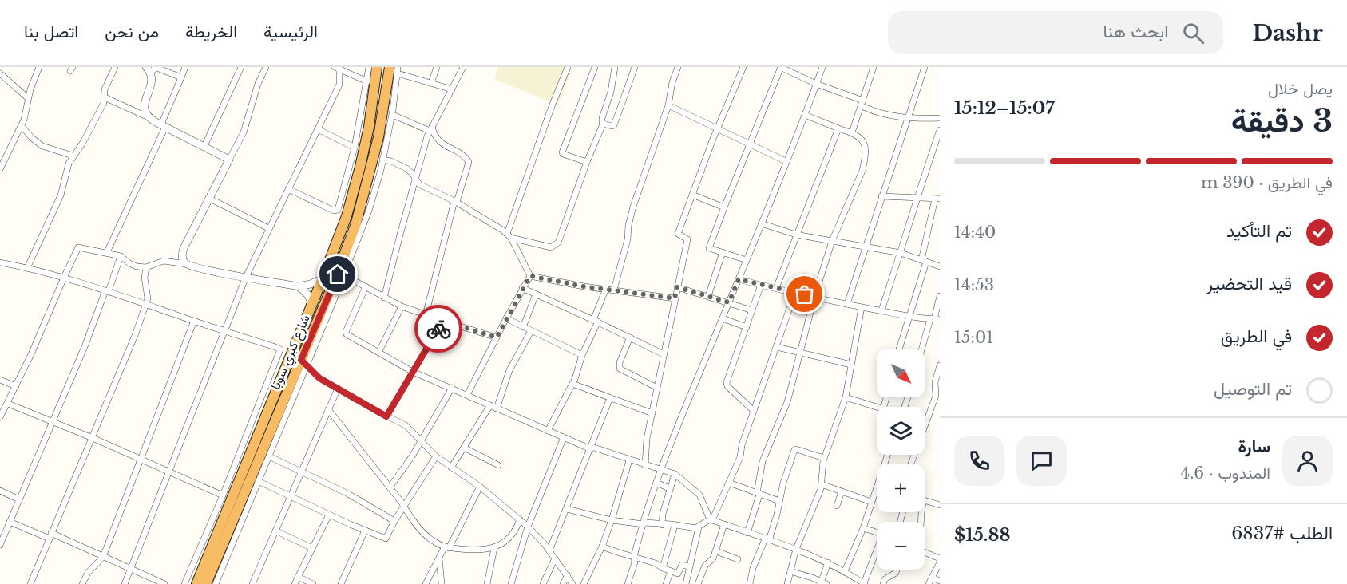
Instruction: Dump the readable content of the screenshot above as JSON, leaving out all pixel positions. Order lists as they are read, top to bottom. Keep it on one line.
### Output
{"streets":{"highway":["شارع كبري سوبا"]},"north":"bottom right","page":{"header":"Dashr","search":"ابحث هنا","nav":["الرئيسية","الخريطة","من نحن","اتصل بنا"],"heading":["3 دقيقة","يصل خلال","15:07–15:12"],"panel":["سارة","المندوب · 4.6","الطلب #6837","$15.88"],"bar":"في الطريق · 390 m","list":[["تم التأكيد","14:40"],["قيد التحضير","14:53"],["في الطريق","15:01"],"تم التوصيل"],"map_buttons":["+","−"]}}
